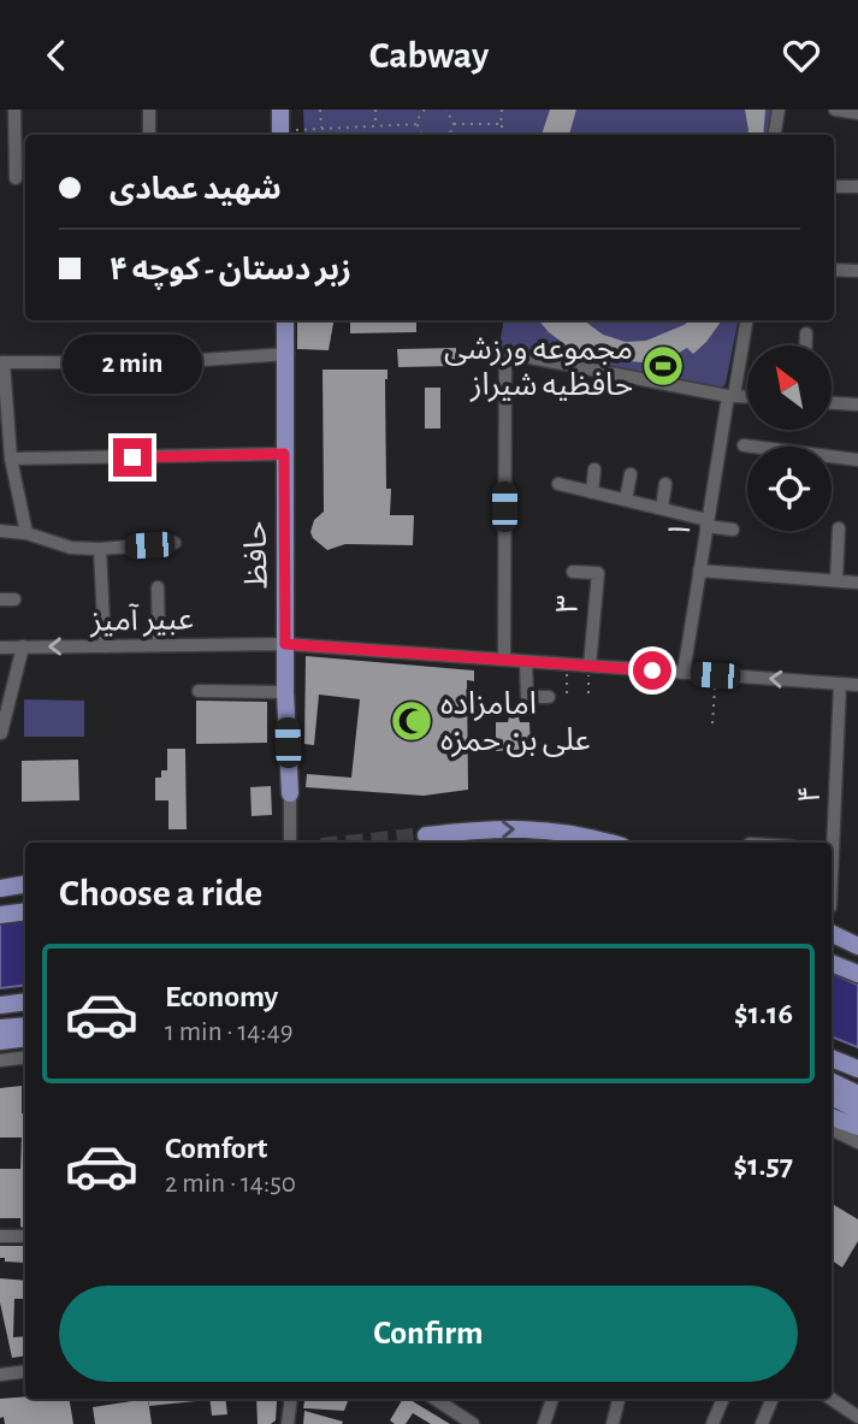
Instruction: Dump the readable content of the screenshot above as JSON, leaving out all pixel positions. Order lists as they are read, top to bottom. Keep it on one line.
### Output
{"streets":{"main road":["حافظ"],"street":["۱","۳","عبیر آمیز","۴"]},"crossings":[["۱","عبیر آمیز"],["حافظ","عبیر آمیز"],["۳","عبیر آمیز"],["عبیر آمیز","۴"]],"places":{"sports":["مجموعه ورزشی حافظیه شیراز"],"mosque":["امامزاده علی بن حمزه"]},"north":"top left","page":{"header":"Cabway","banner":["شهید عمادی","زبر دستان - کوچه ۴"],"bubble":"2 min","heading":"Choose a ride","list":[{"name":"Economy","note":"1 min · 14:49","value":"$1.16"},{"name":"Comfort","note":"2 min · 14:50","value":"$1.57"}],"buttons":"Confirm"}}
